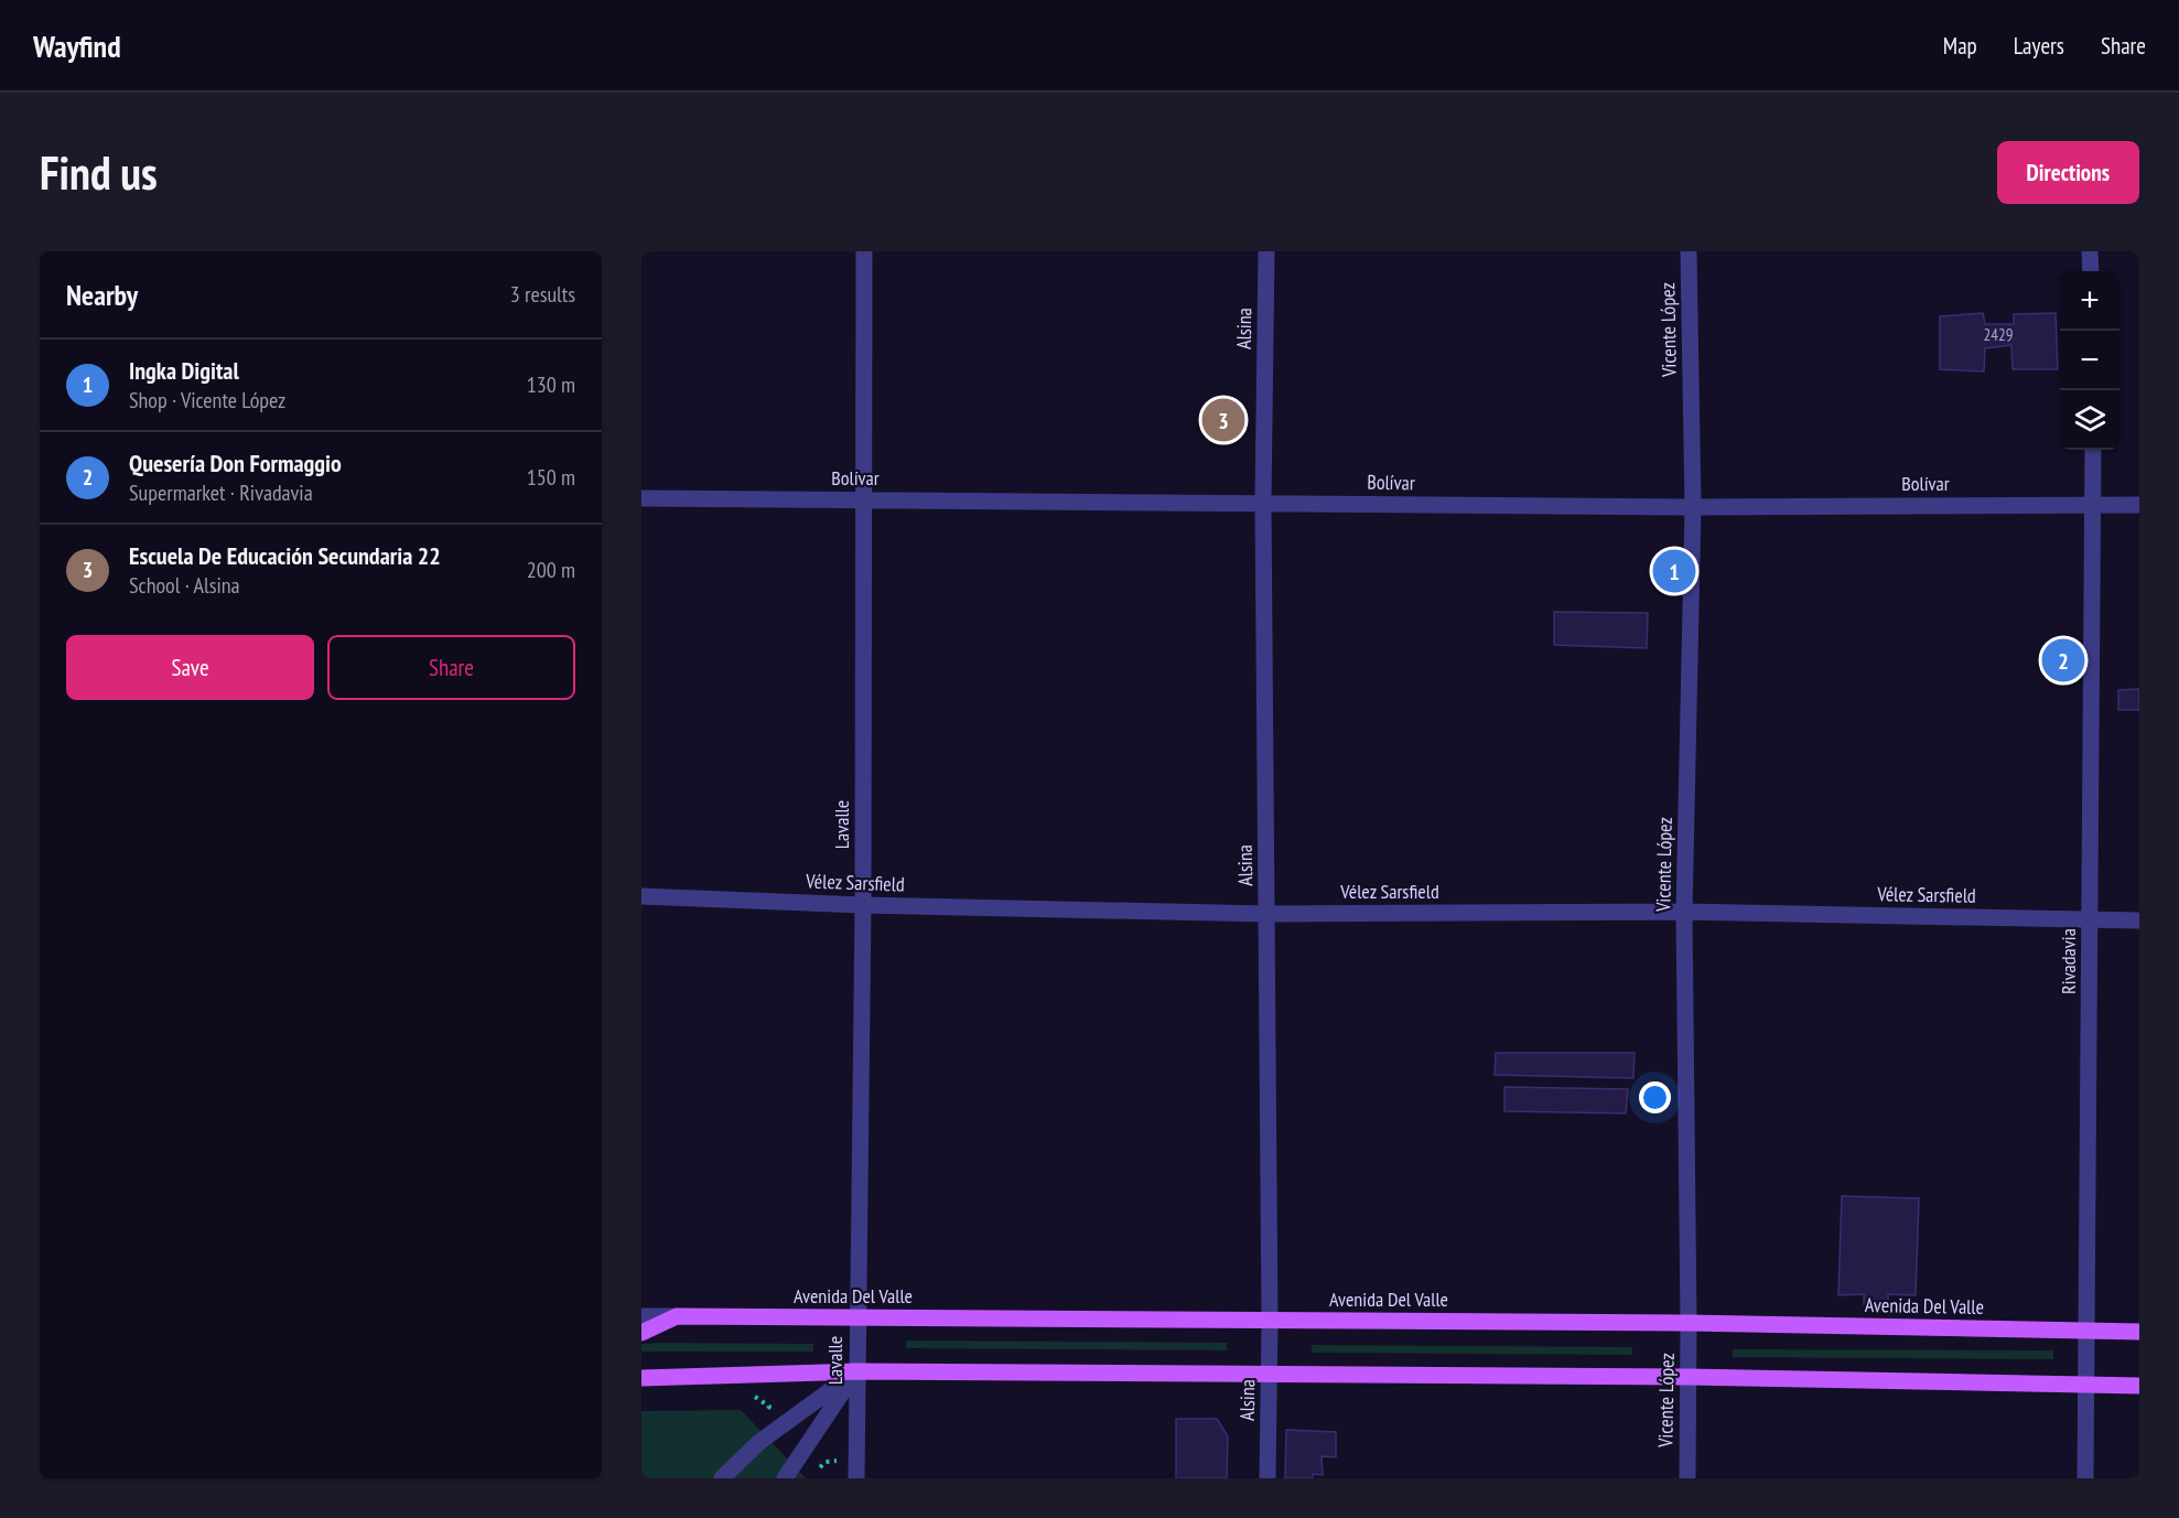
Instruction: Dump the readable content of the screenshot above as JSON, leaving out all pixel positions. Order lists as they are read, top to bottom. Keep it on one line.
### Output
{"streets":{"main road":["Avenida Del Valle"],"street":["Alsina","Vicente López","Bolívar","Lavalle","Vélez Sarsfield","Rivadavia"]},"crossings":[["Alsina","Bolívar"],["Alsina","Vélez Sarsfield"],["Alsina","Avenida Del Valle"],["Vicente López","Bolívar"],["Vicente López","Vélez Sarsfield"],["Vicente López","Avenida Del Valle"],["Bolívar","Lavalle"],["Bolívar","Rivadavia"],["Lavalle","Vélez Sarsfield"],["Lavalle","Avenida Del Valle"],["Vélez Sarsfield","Rivadavia"],["Rivadavia","Avenida Del Valle"]],"house_numbers":["2429"],"page":{"header":"Wayfind","nav":["Map","Layers","Share"],"buttons":["Directions",["Save","Share"]],"title":"Find us","heading":["Nearby","3 results"],"map_buttons":["+","−"],"list":[{"mark":"1","name":"Ingka Digital","note":"Shop · Vicente López","value":"130 m"},{"mark":"2","name":"Quesería Don Formaggio","note":"Supermarket · Rivadavia","value":"150 m"},{"mark":"3","name":"Escuela De Educación Secundaria 22","note":"School · Alsina","value":"200 m"}],"pins":["3","1","2"]}}
